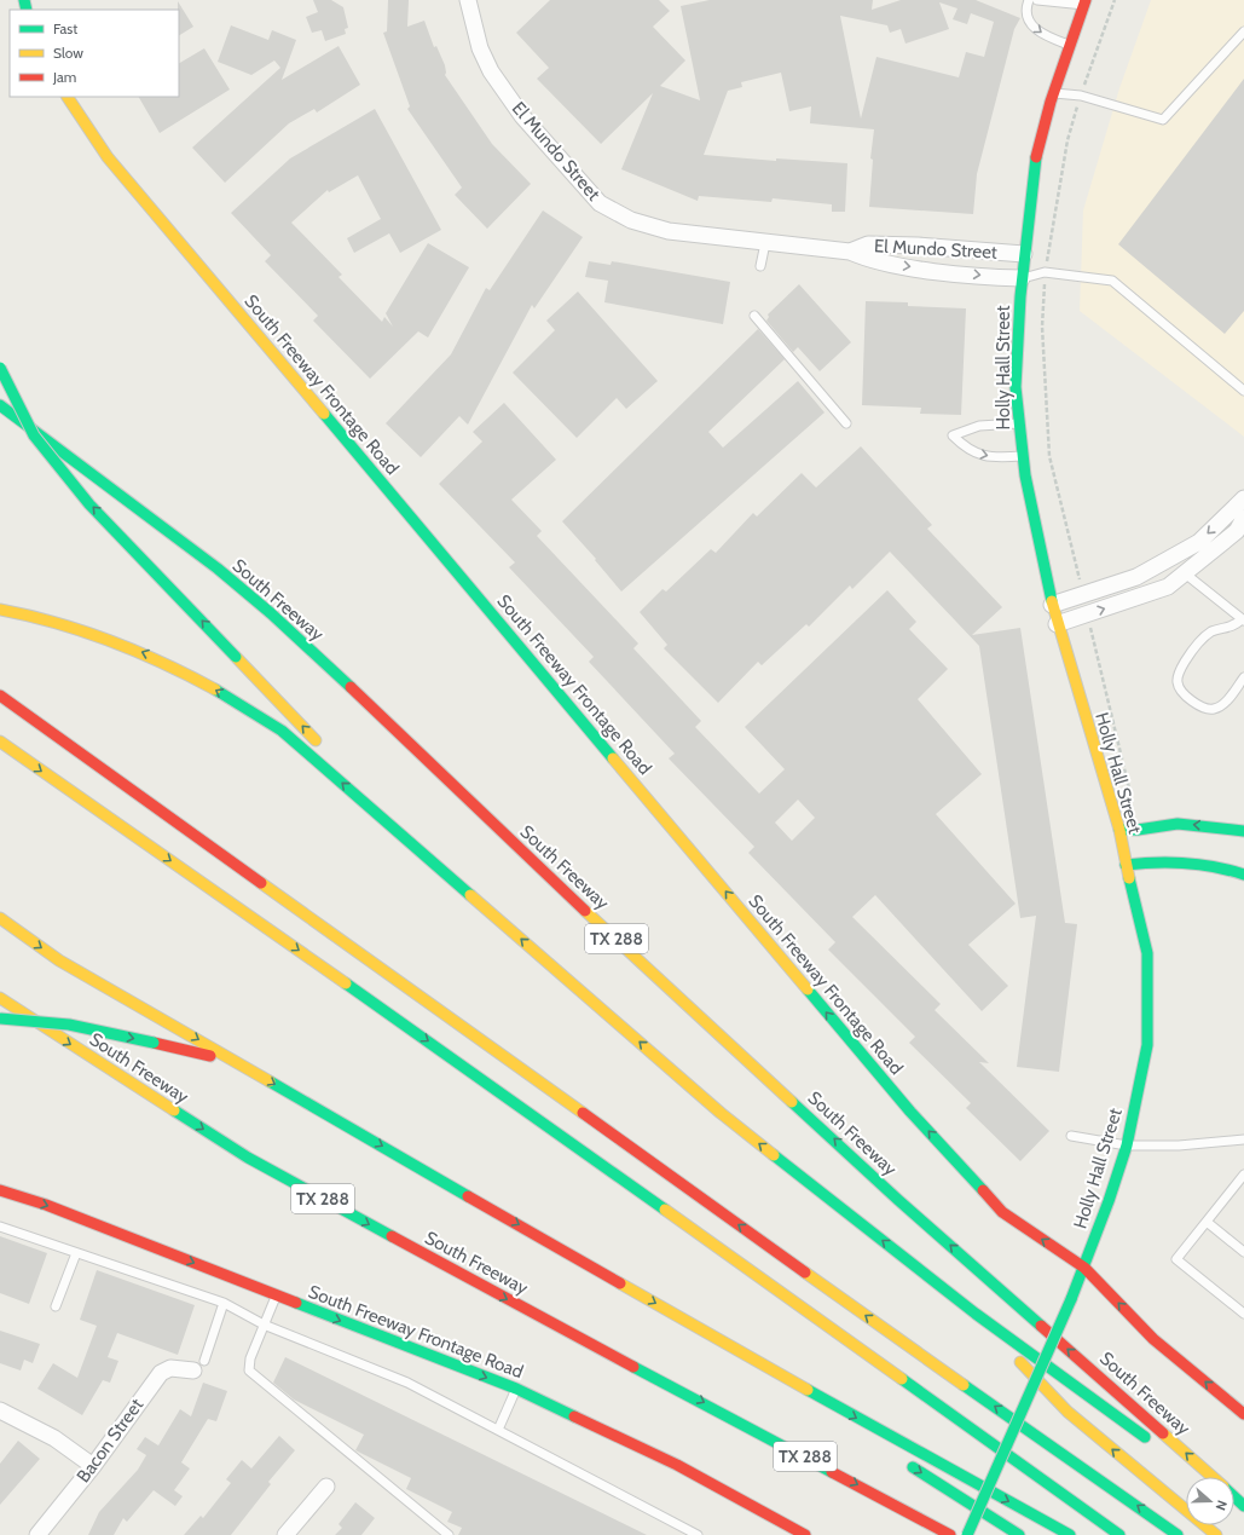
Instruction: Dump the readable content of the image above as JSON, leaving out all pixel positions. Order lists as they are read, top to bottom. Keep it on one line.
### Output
{"streets":{"main road":["Holly Hall Street","South Freeway Frontage Road","South Freeway","TX 288"],"street":["El Mundo Street","Bacon Street"]},"crossings":[["El Mundo Street","Holly Hall Street"],["Holly Hall Street","South Freeway Frontage Road"]],"legend":["Fast","Slow","Jam"],"north":"right"}
